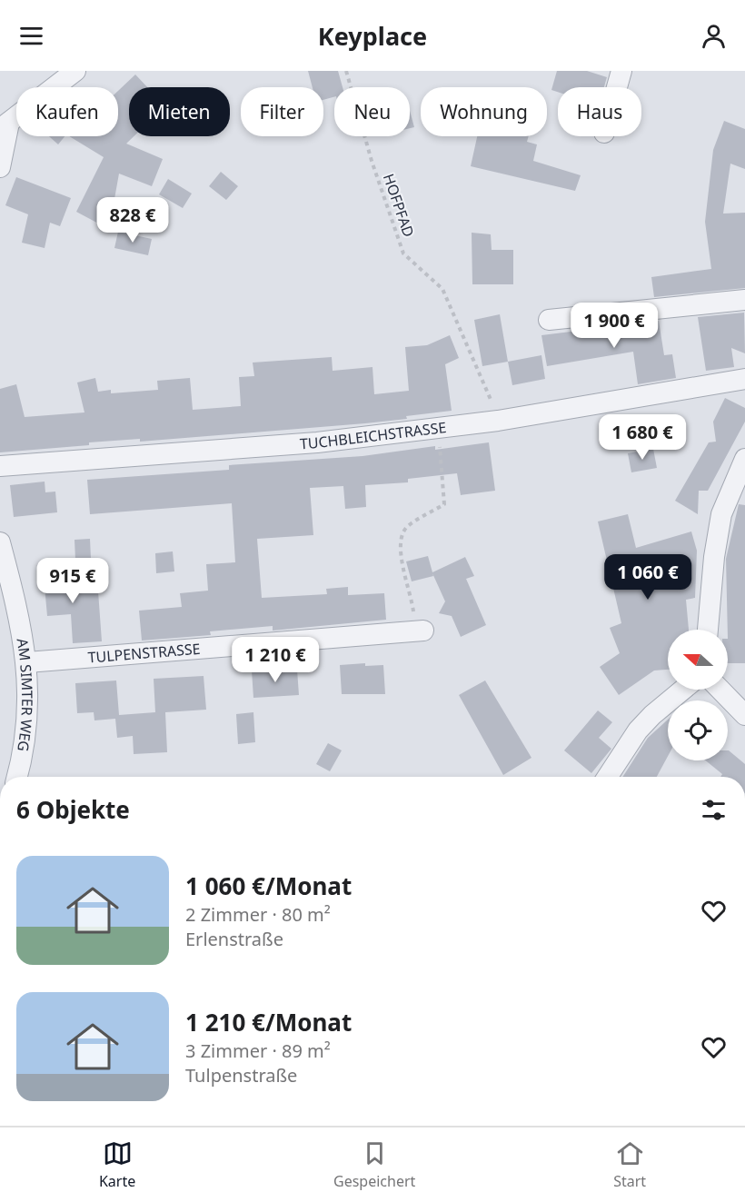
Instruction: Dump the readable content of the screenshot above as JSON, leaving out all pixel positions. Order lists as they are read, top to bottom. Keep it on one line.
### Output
{"streets":{"street":["TUCHBLEICHSTRASSE","TULPENSTRASSE","AM SIMTER WEG"],"path":["HOFPFAD"]},"crossings":[["HOFPFAD","TUCHBLEICHSTRASSE"],["TULPENSTRASSE","AM SIMTER WEG"]],"north":"left","page":{"header":"Keyplace","chip":["Kaufen","Mieten","Filter","Neu","Wohnung","Haus"],"price":["828 €","1 900 €","1 680 €","1 060 €","915 €","1 210 €"],"heading":"6 Objekte","list":[{"name":"1 060 €/Monat","note":"2 Zimmer · 80 m² · Erlenstraße"},{"name":"1 210 €/Monat","note":"3 Zimmer · 89 m² · Tulpenstraße"}],"tabs":["Karte","Gespeichert","Start"]}}
